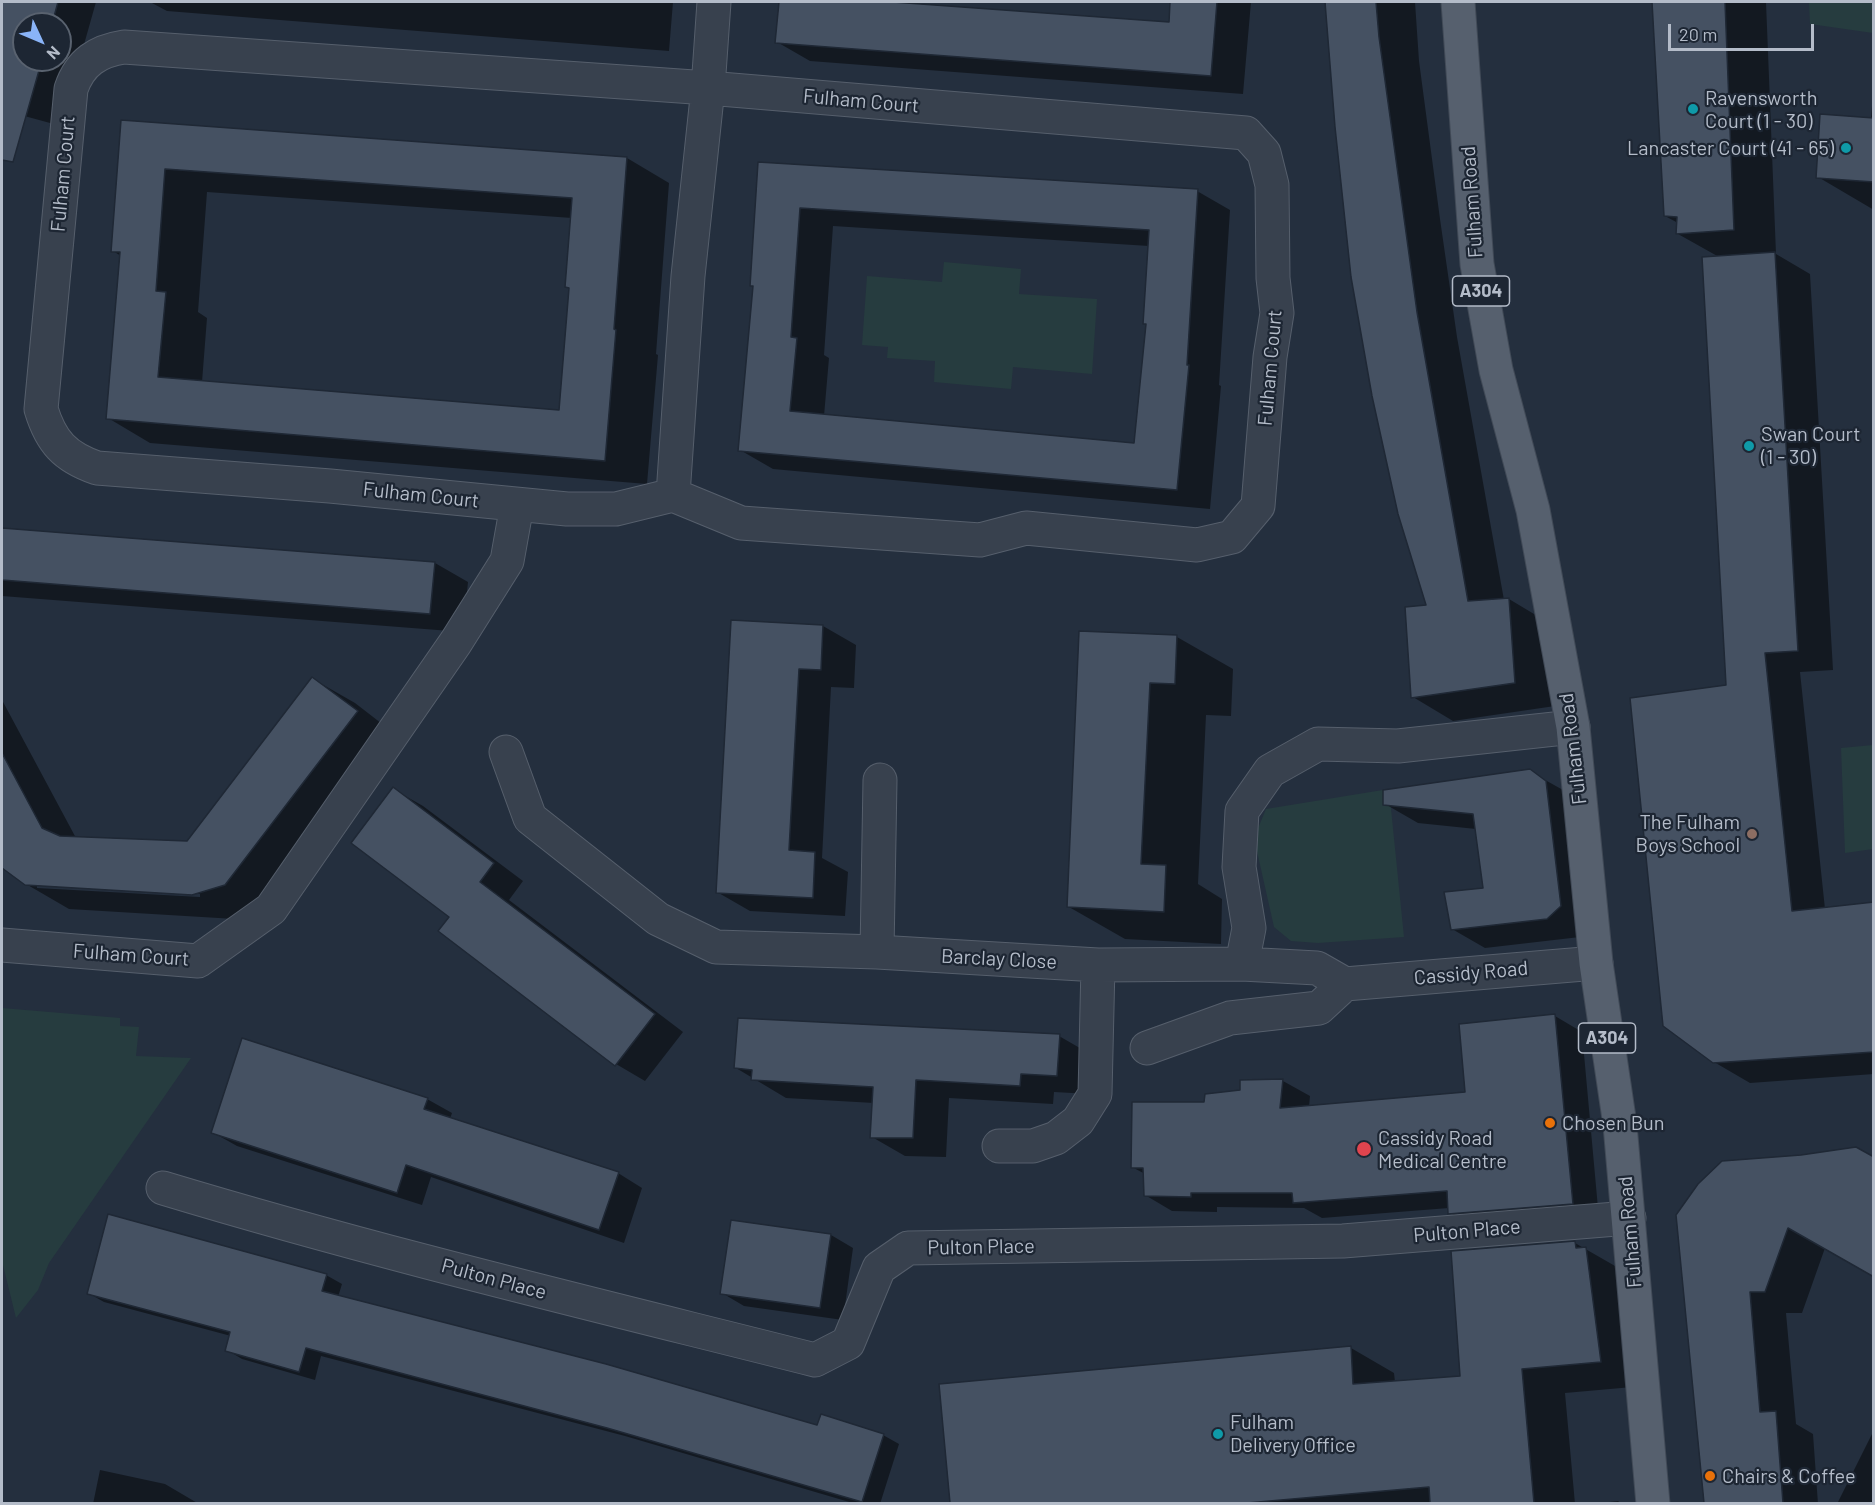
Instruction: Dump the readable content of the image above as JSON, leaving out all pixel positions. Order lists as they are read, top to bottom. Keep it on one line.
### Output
{"streets":{"main road":["Fulham Road","A304"],"street":["Fulham Court","Barclay Close","Cassidy Road","Pulton Place"]},"crossings":[["Fulham Road","Cassidy Road"],["Fulham Road","Pulton Place"]],"places":["Ravensworth Court (1 - 30)","Lancaster Court (41 - 65)","Swan Court (1 - 30)","The Fulham Boys School","Chosen Bun","Cassidy Road Medical Centre","Fulham Delivery Office","Chairs & Coffee"],"scale_bar":"20 m","north":"bottom right"}
